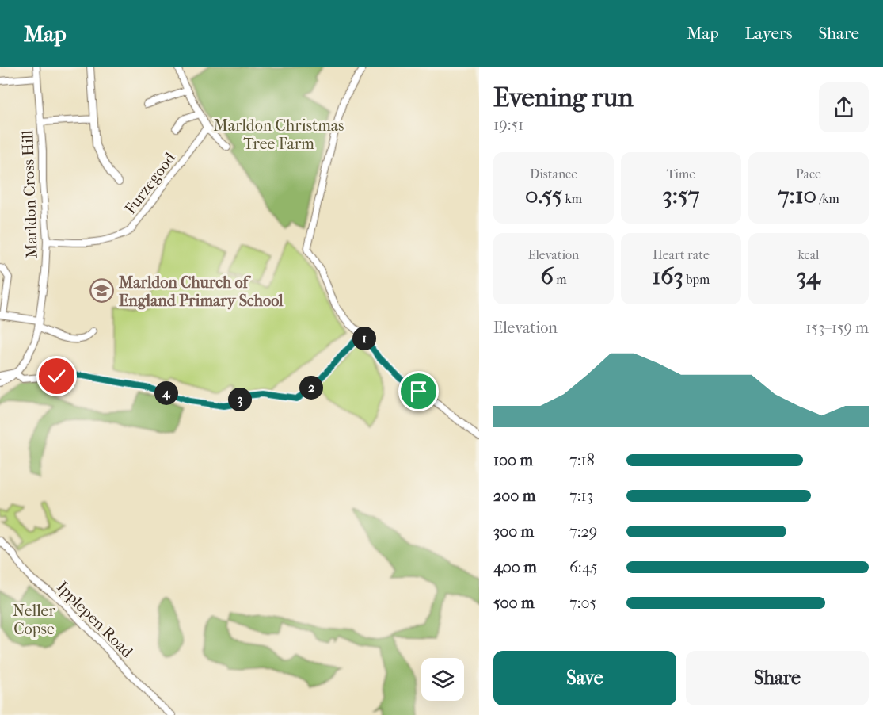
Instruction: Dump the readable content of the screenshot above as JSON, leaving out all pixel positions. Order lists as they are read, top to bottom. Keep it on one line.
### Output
{"streets":{"street":["Furzegood","Marldon Cross Hill","Ipplepen Road"]},"crossings":[["Furzegood","Marldon Cross Hill"]],"parks":["Marldon Christmas Tree Farm","Neller Copse"],"places":{"school or university":["Marldon Church of England Primary School"]},"page":{"header":"Map","nav":["Map","Layers","Share"],"heading":["Evening run","19:51"],"stats":[["Distance","0.55 km"],["Time","3:57"],["Pace","7:10 /km"],["Elevation","6 m"],["Heart rate","163 bpm"],["kcal","34"]],"chart":["Elevation","153–159 m"],"pins":["1","2","4","3"],"list":[{"name":"100 m","note":"7:18"},{"name":"200 m","note":"7:13"},{"name":"300 m","note":"7:29"},{"name":"400 m","note":"6:45"},{"name":"500 m","note":"7:05"}],"buttons":["Save","Share"]}}
